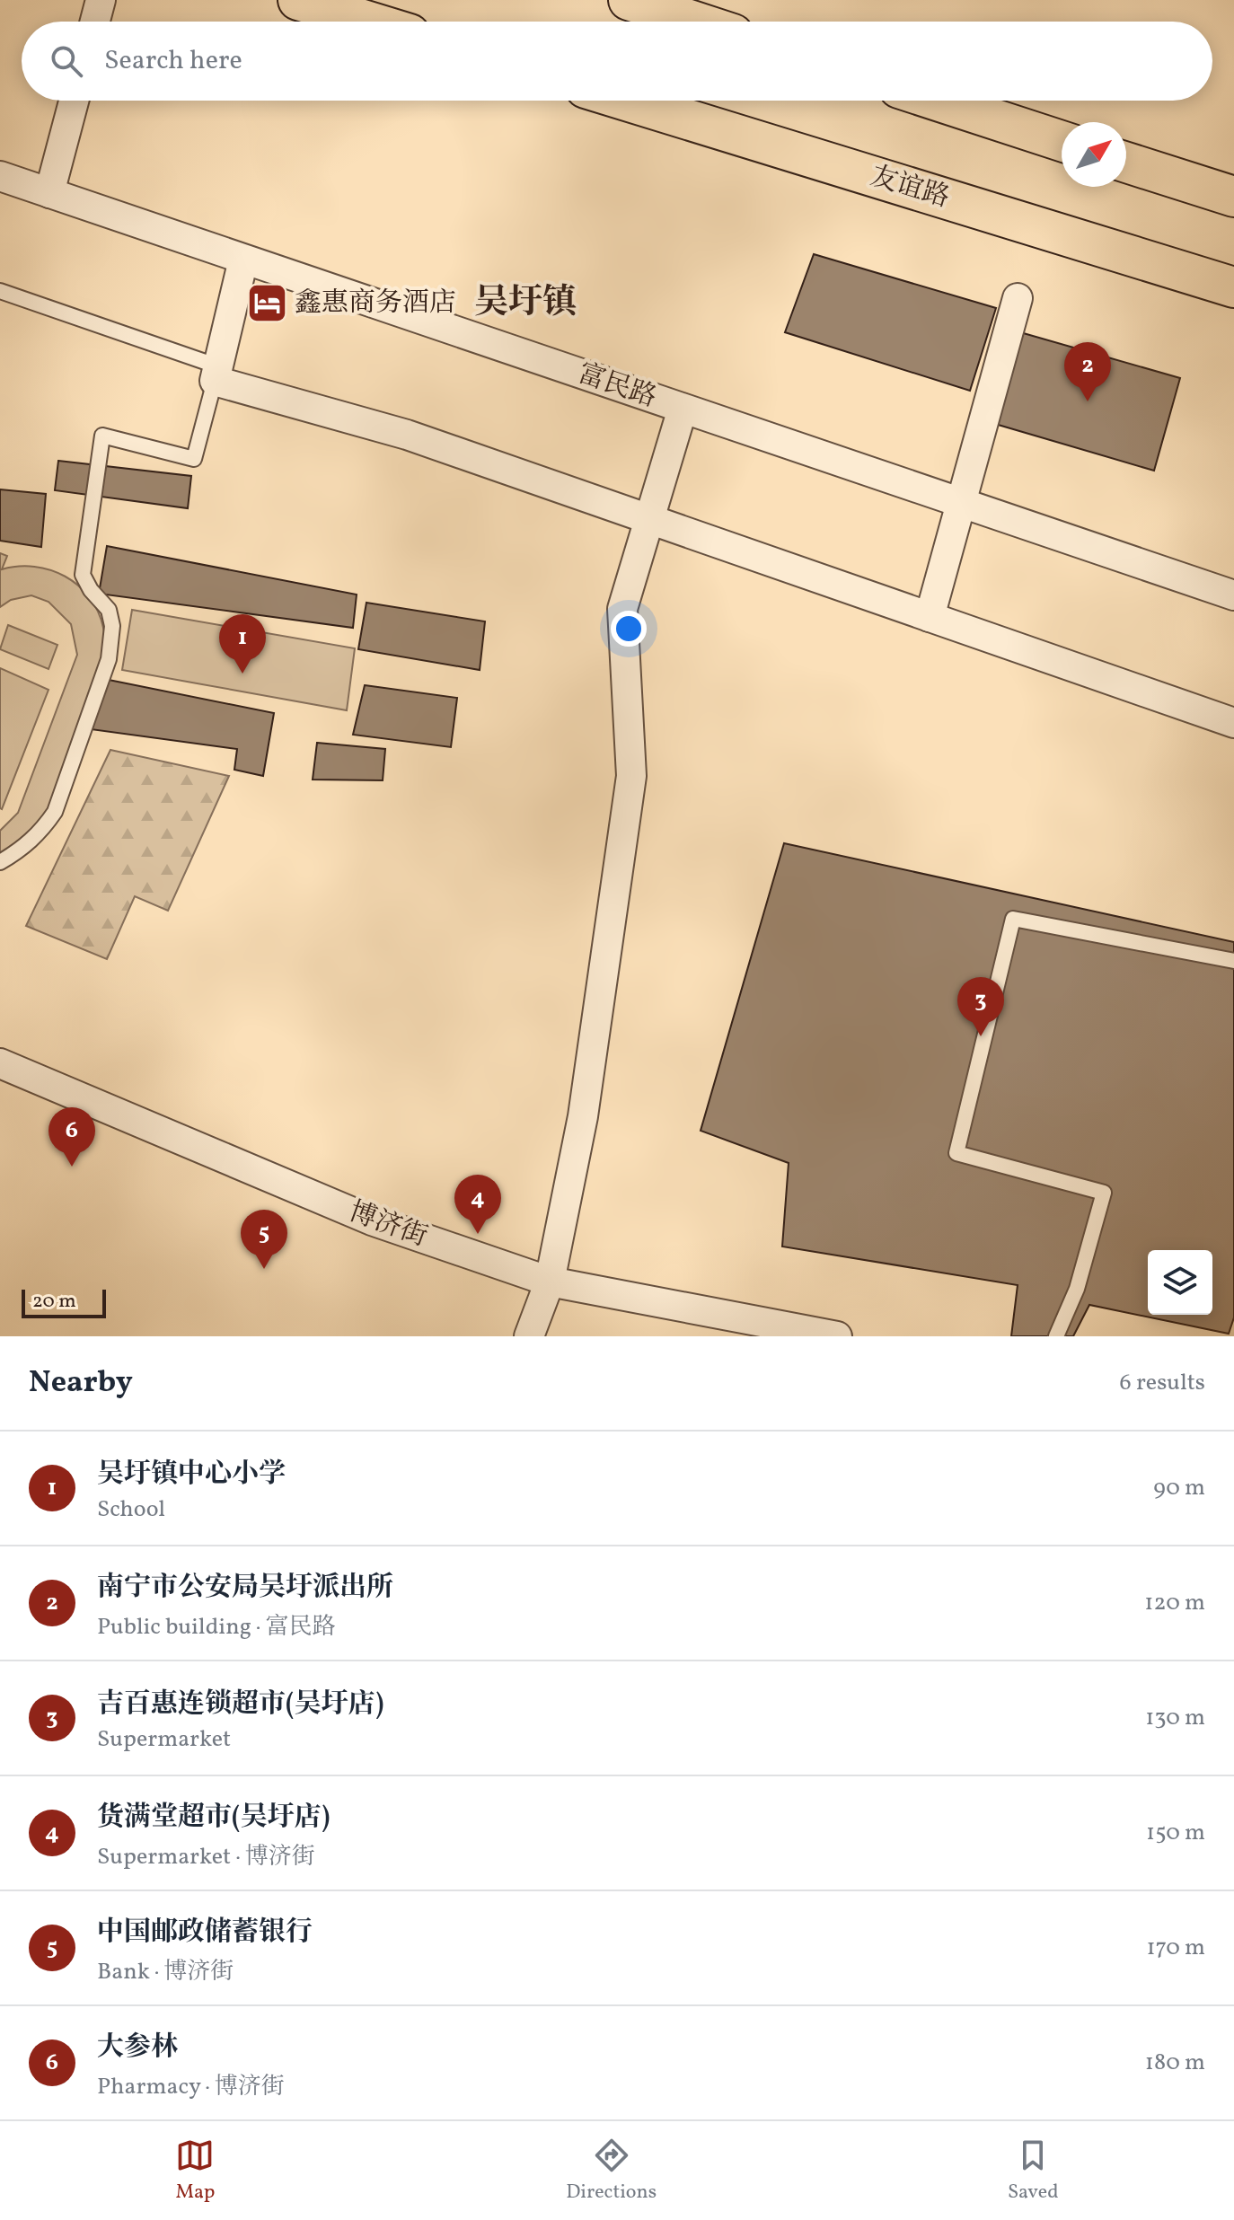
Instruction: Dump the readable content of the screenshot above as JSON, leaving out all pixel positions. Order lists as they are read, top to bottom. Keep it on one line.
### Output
{"streets":{"highway":["友谊路"],"street":["富民路","博济街"]},"districts":["吴圩镇"],"places":{"hotel":["鑫惠商务酒店"]},"scale_bar":"20 m","north":"top right","page":{"search":"Search here","pins":["2","1","3","6","4","5"],"scale":"20 m","heading":["Nearby","6 results"],"list":[{"mark":"1","name":"吴圩镇中心小学","note":"School","value":"90 m"},{"mark":"2","name":"南宁市公安局吴圩派出所","note":"Public building · 富民路","value":"120 m"},{"mark":"3","name":"吉百惠连锁超市(吴圩店)","note":"Supermarket","value":"130 m"},{"mark":"4","name":"货满堂超市(吴圩店)","note":"Supermarket · 博济街","value":"150 m"},{"mark":"5","name":"中国邮政储蓄银行","note":"Bank · 博济街","value":"170 m"},{"mark":"6","name":"大参林","note":"Pharmacy · 博济街","value":"180 m"}],"nav":["Map","Directions","Saved"]}}
